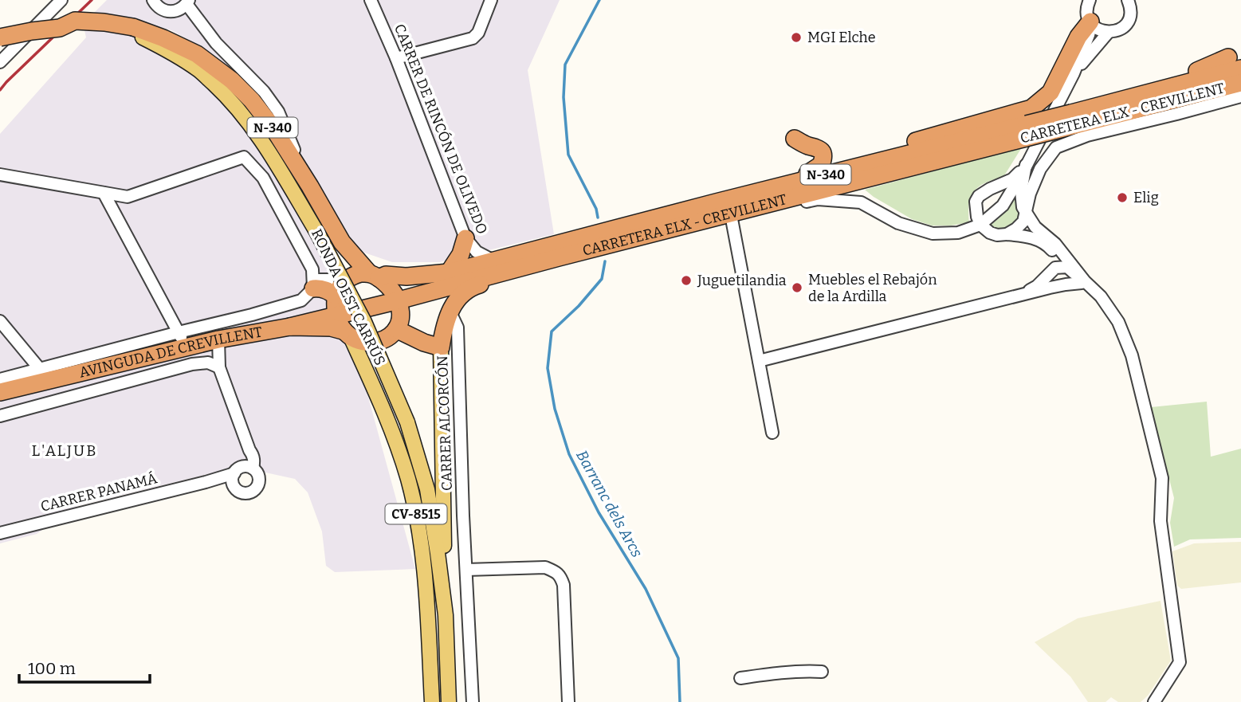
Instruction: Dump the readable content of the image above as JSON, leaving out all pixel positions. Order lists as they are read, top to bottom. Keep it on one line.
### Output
{"streets":{"highway":["CARRETERA ELX - CREVILLENT","N-340","RONDA OEST CARRÚS","AVINGUDA DE CREVILLENT"],"main road":["CV-8515"],"street":["CARRER DE RINCÓN DE OLIVEDO","CARRER ALCORCÓN","CARRER PANAMÁ"]},"crossings":[["CARRETERA ELX - CREVILLENT","CARRER DE RINCÓN DE OLIVEDO"],["CARRETERA ELX - CREVILLENT","RONDA OEST CARRÚS"],["CARRETERA ELX - CREVILLENT","AVINGUDA DE CREVILLENT"],["RONDA OEST CARRÚS","AVINGUDA DE CREVILLENT"]],"districts":["L'ALJUB"],"water":["Barranc dels Arcs"],"places":["MGI Elche","Elig","Juguetilandia","Muebles el Rebajón de la Ardilla"],"scale_bar":"100 m"}
